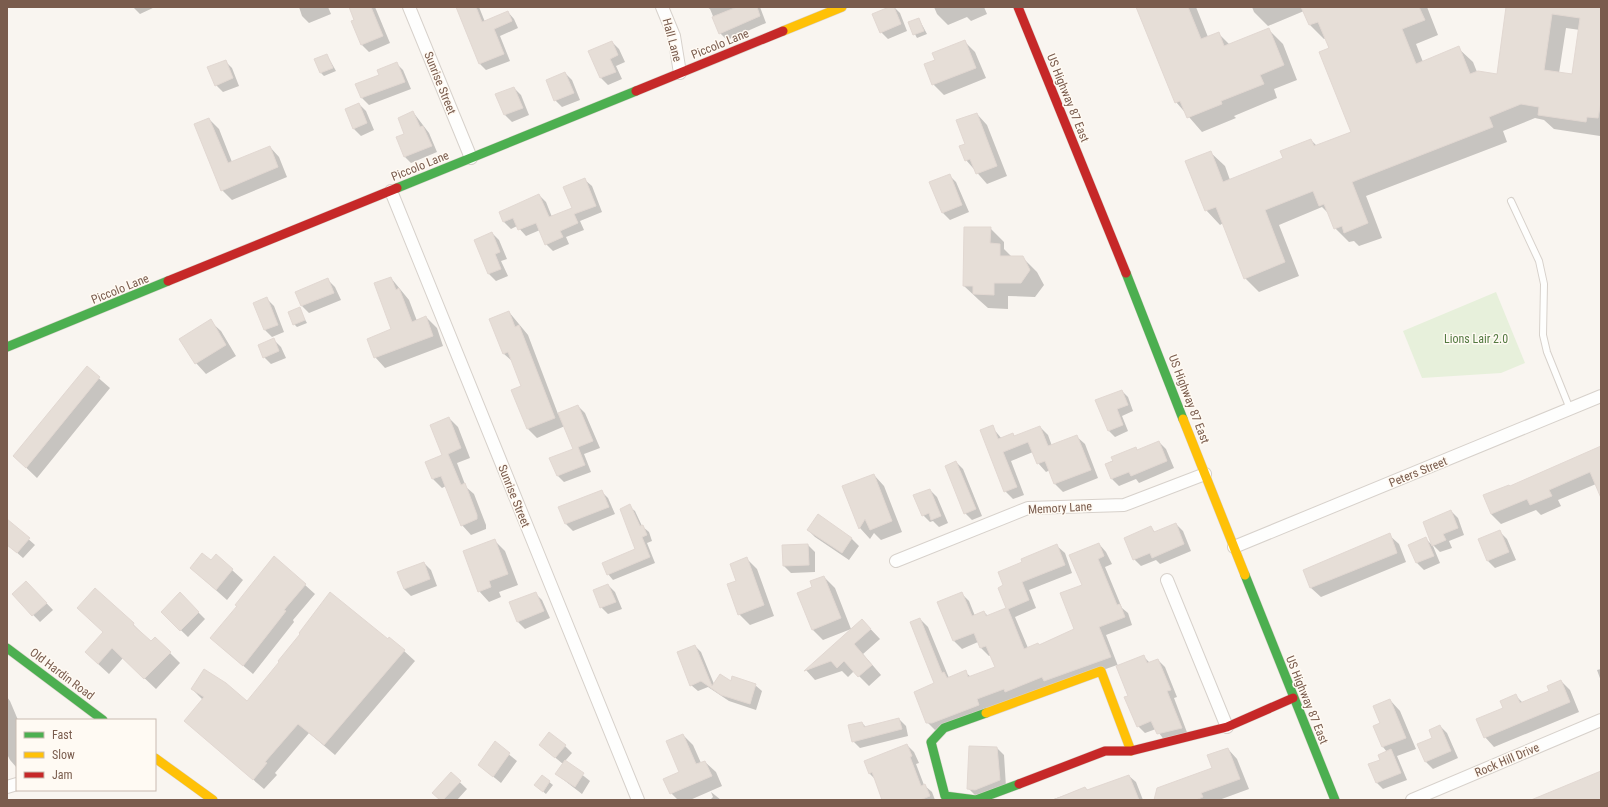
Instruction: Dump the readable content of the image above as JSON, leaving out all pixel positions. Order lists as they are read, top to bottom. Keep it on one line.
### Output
{"streets":{"street":["Hall Lane","Piccolo Lane","Sunrise Street","US Highway 87 East","Peters Street","Memory Lane","Old Hardin Road","Rock Hill Drive"]},"crossings":[["Hall Lane","Piccolo Lane"],["Piccolo Lane","Sunrise Street"],["US Highway 87 East","Peters Street"],["US Highway 87 East","Memory Lane"]],"parks":["Lions Lair 2.0"],"legend":["Fast","Slow","Jam"]}
